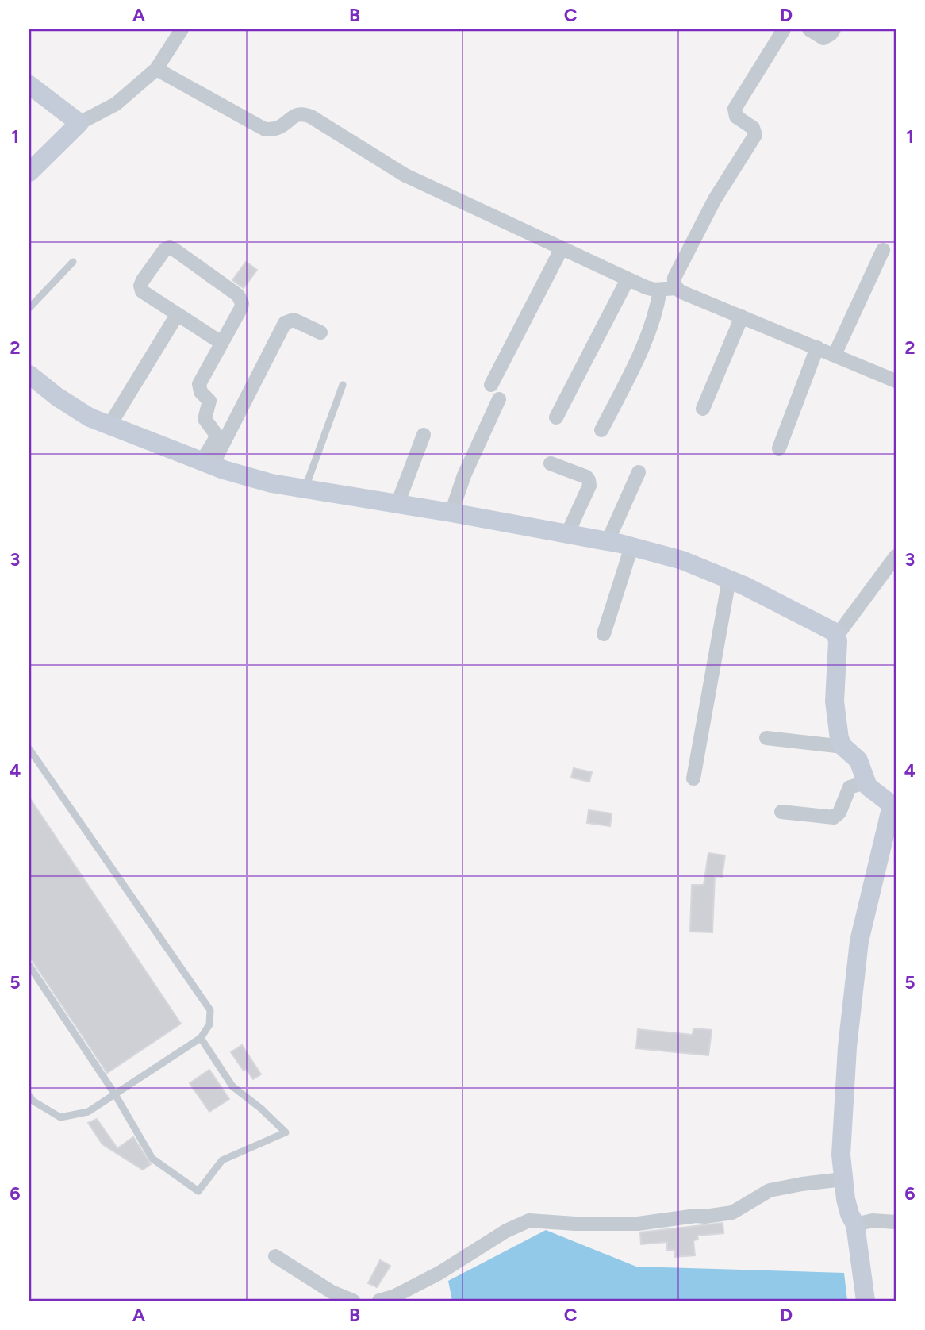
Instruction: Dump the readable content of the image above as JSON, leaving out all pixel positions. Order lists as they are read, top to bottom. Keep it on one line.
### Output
{"grid":{"columns":["A","B","C","D"],"rows":["1","2","3","4","5","6"]}}
